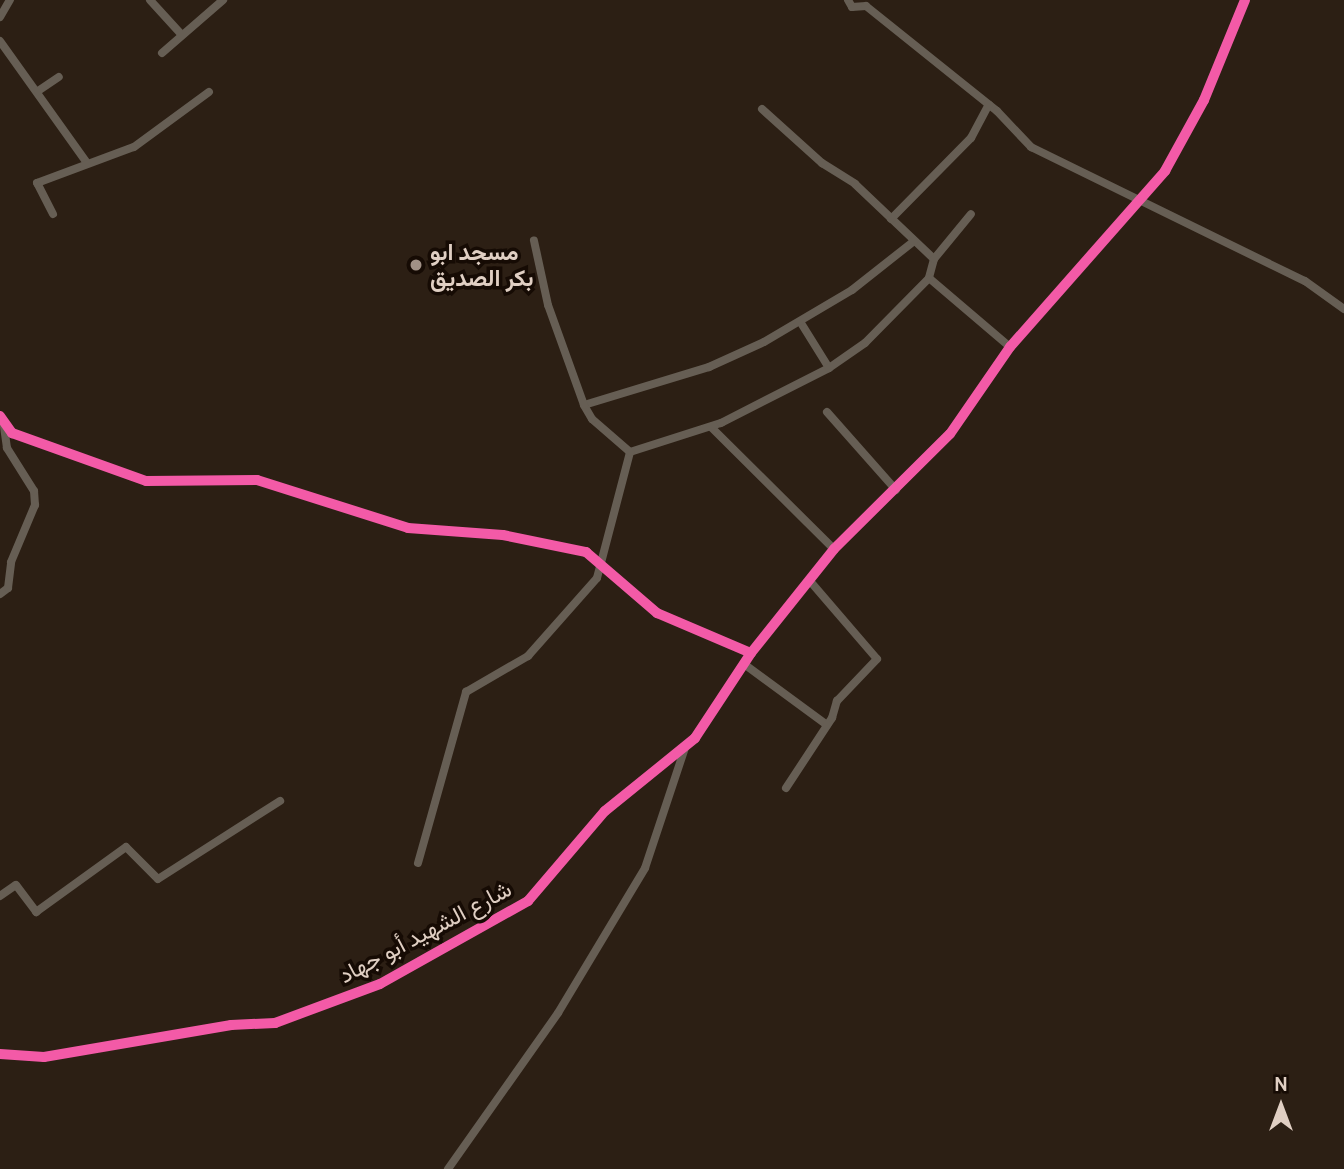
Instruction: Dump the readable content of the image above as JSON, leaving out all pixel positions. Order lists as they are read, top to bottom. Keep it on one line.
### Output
{"streets":{"street":["شارع الشهيد أبو جهاد"]},"places":["مسجد ابو بكر الصديق"],"north":"top"}
